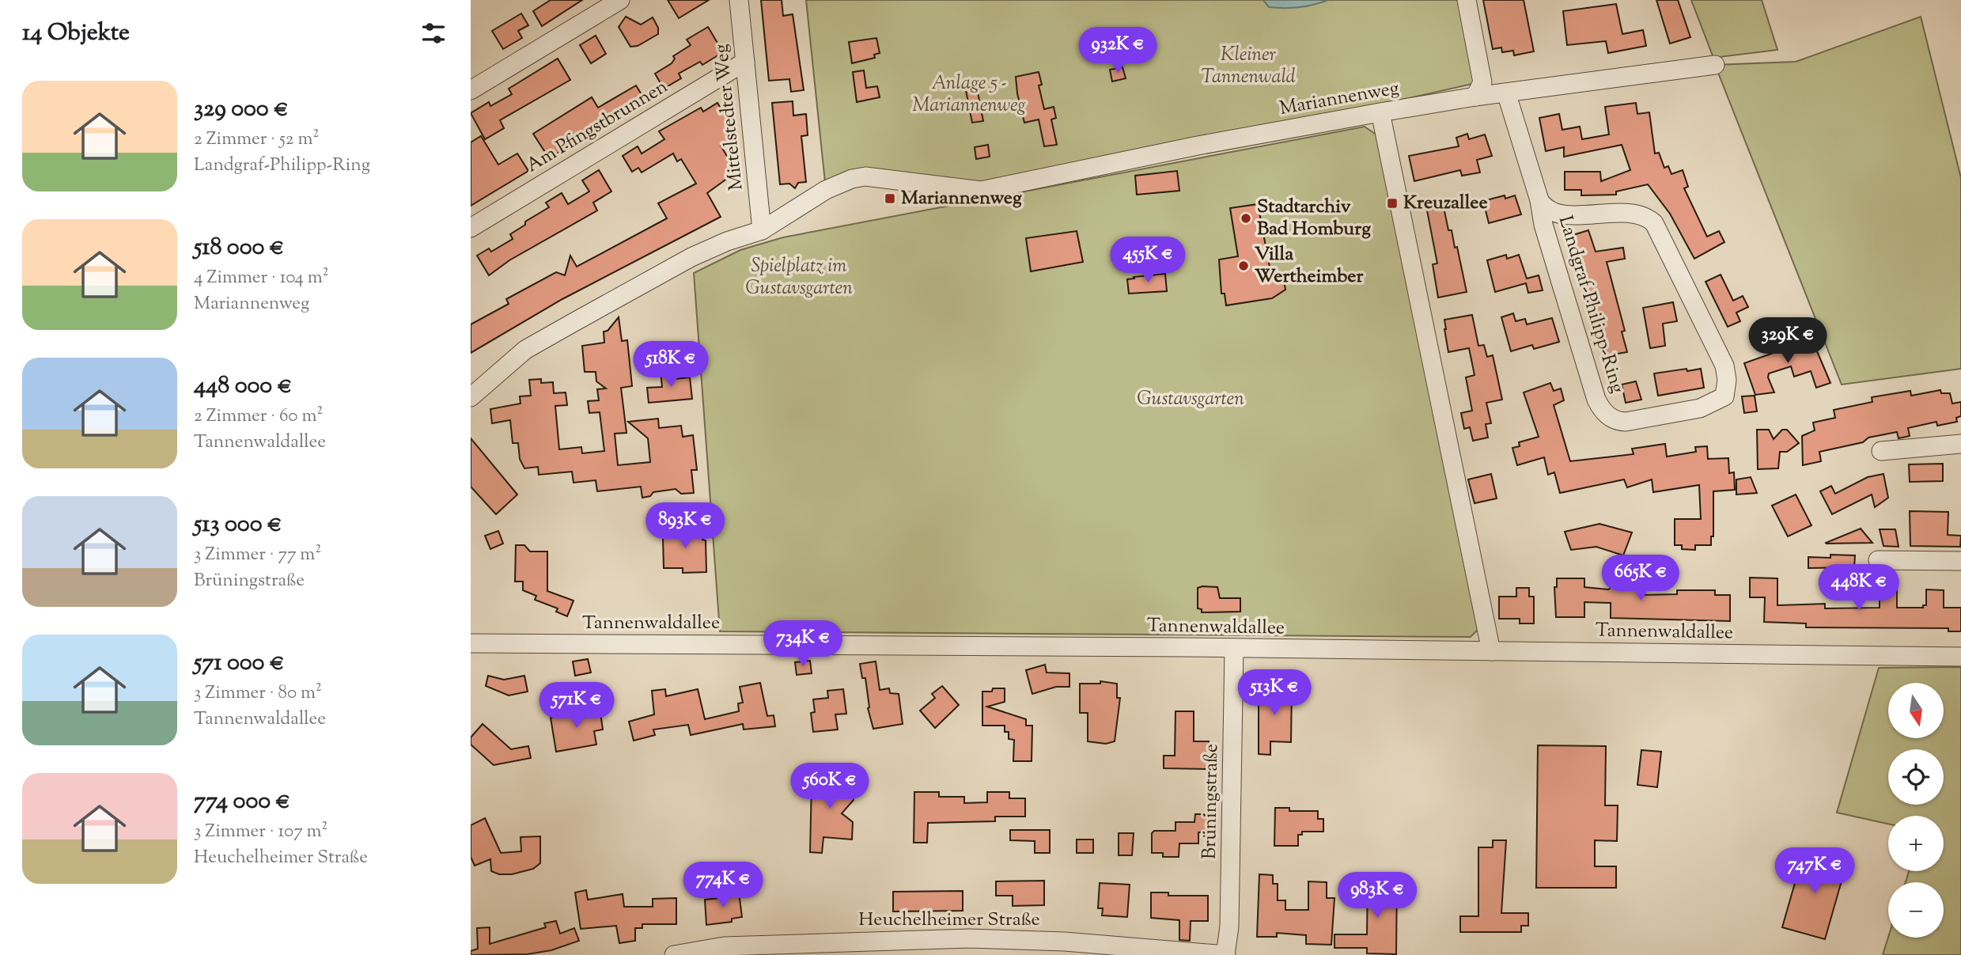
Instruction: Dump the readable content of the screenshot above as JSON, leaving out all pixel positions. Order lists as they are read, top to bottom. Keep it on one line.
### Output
{"streets":{"street":["Mariannenweg","Mittelstedter Weg","Am Pfingstbrunnen","Landgraf-Philipp-Ring","Tannenwaldallee","Brüningstraße","Heuchelheimer Straße"]},"crossings":[["Mariannenweg","Mittelstedter Weg"],["Mariannenweg","Landgraf-Philipp-Ring"],["Mittelstedter Weg","Am Pfingstbrunnen"],["Tannenwaldallee","Brüningstraße"],["Brüningstraße","Heuchelheimer Straße"]],"parks":["Kleiner Tannenwald","Anlage 5 - Mariannenweg","Spielplatz im Gustavsgarten","Gustavsgarten"],"places":{"transit":["Mariannenweg","Kreuzallee"],"other":["Stadtarchiv Bad Homburg","Villa Wertheimber"]},"north":"bottom","page":{"heading":"14 Objekte","price":["932K €","455K €","329K €","518K €","893K €","665K €","448K €","734K €","513K €","571K €","560K €","747K €","774K €","983K €"],"list":[{"name":"329 000 €","note":"2 Zimmer · 52 m² · Landgraf-Philipp-Ring"},{"name":"518 000 €","note":"4 Zimmer · 104 m² · Mariannenweg"},{"name":"448 000 €","note":"2 Zimmer · 60 m² · Tannenwaldallee"},{"name":"513 000 €","note":"3 Zimmer · 77 m² · Brüningstraße"},{"name":"571 000 €","note":"3 Zimmer · 80 m² · Tannenwaldallee"},{"name":"774 000 €","note":"3 Zimmer · 107 m² · Heuchelheimer Straße"}],"map_buttons":["+","−"]}}
